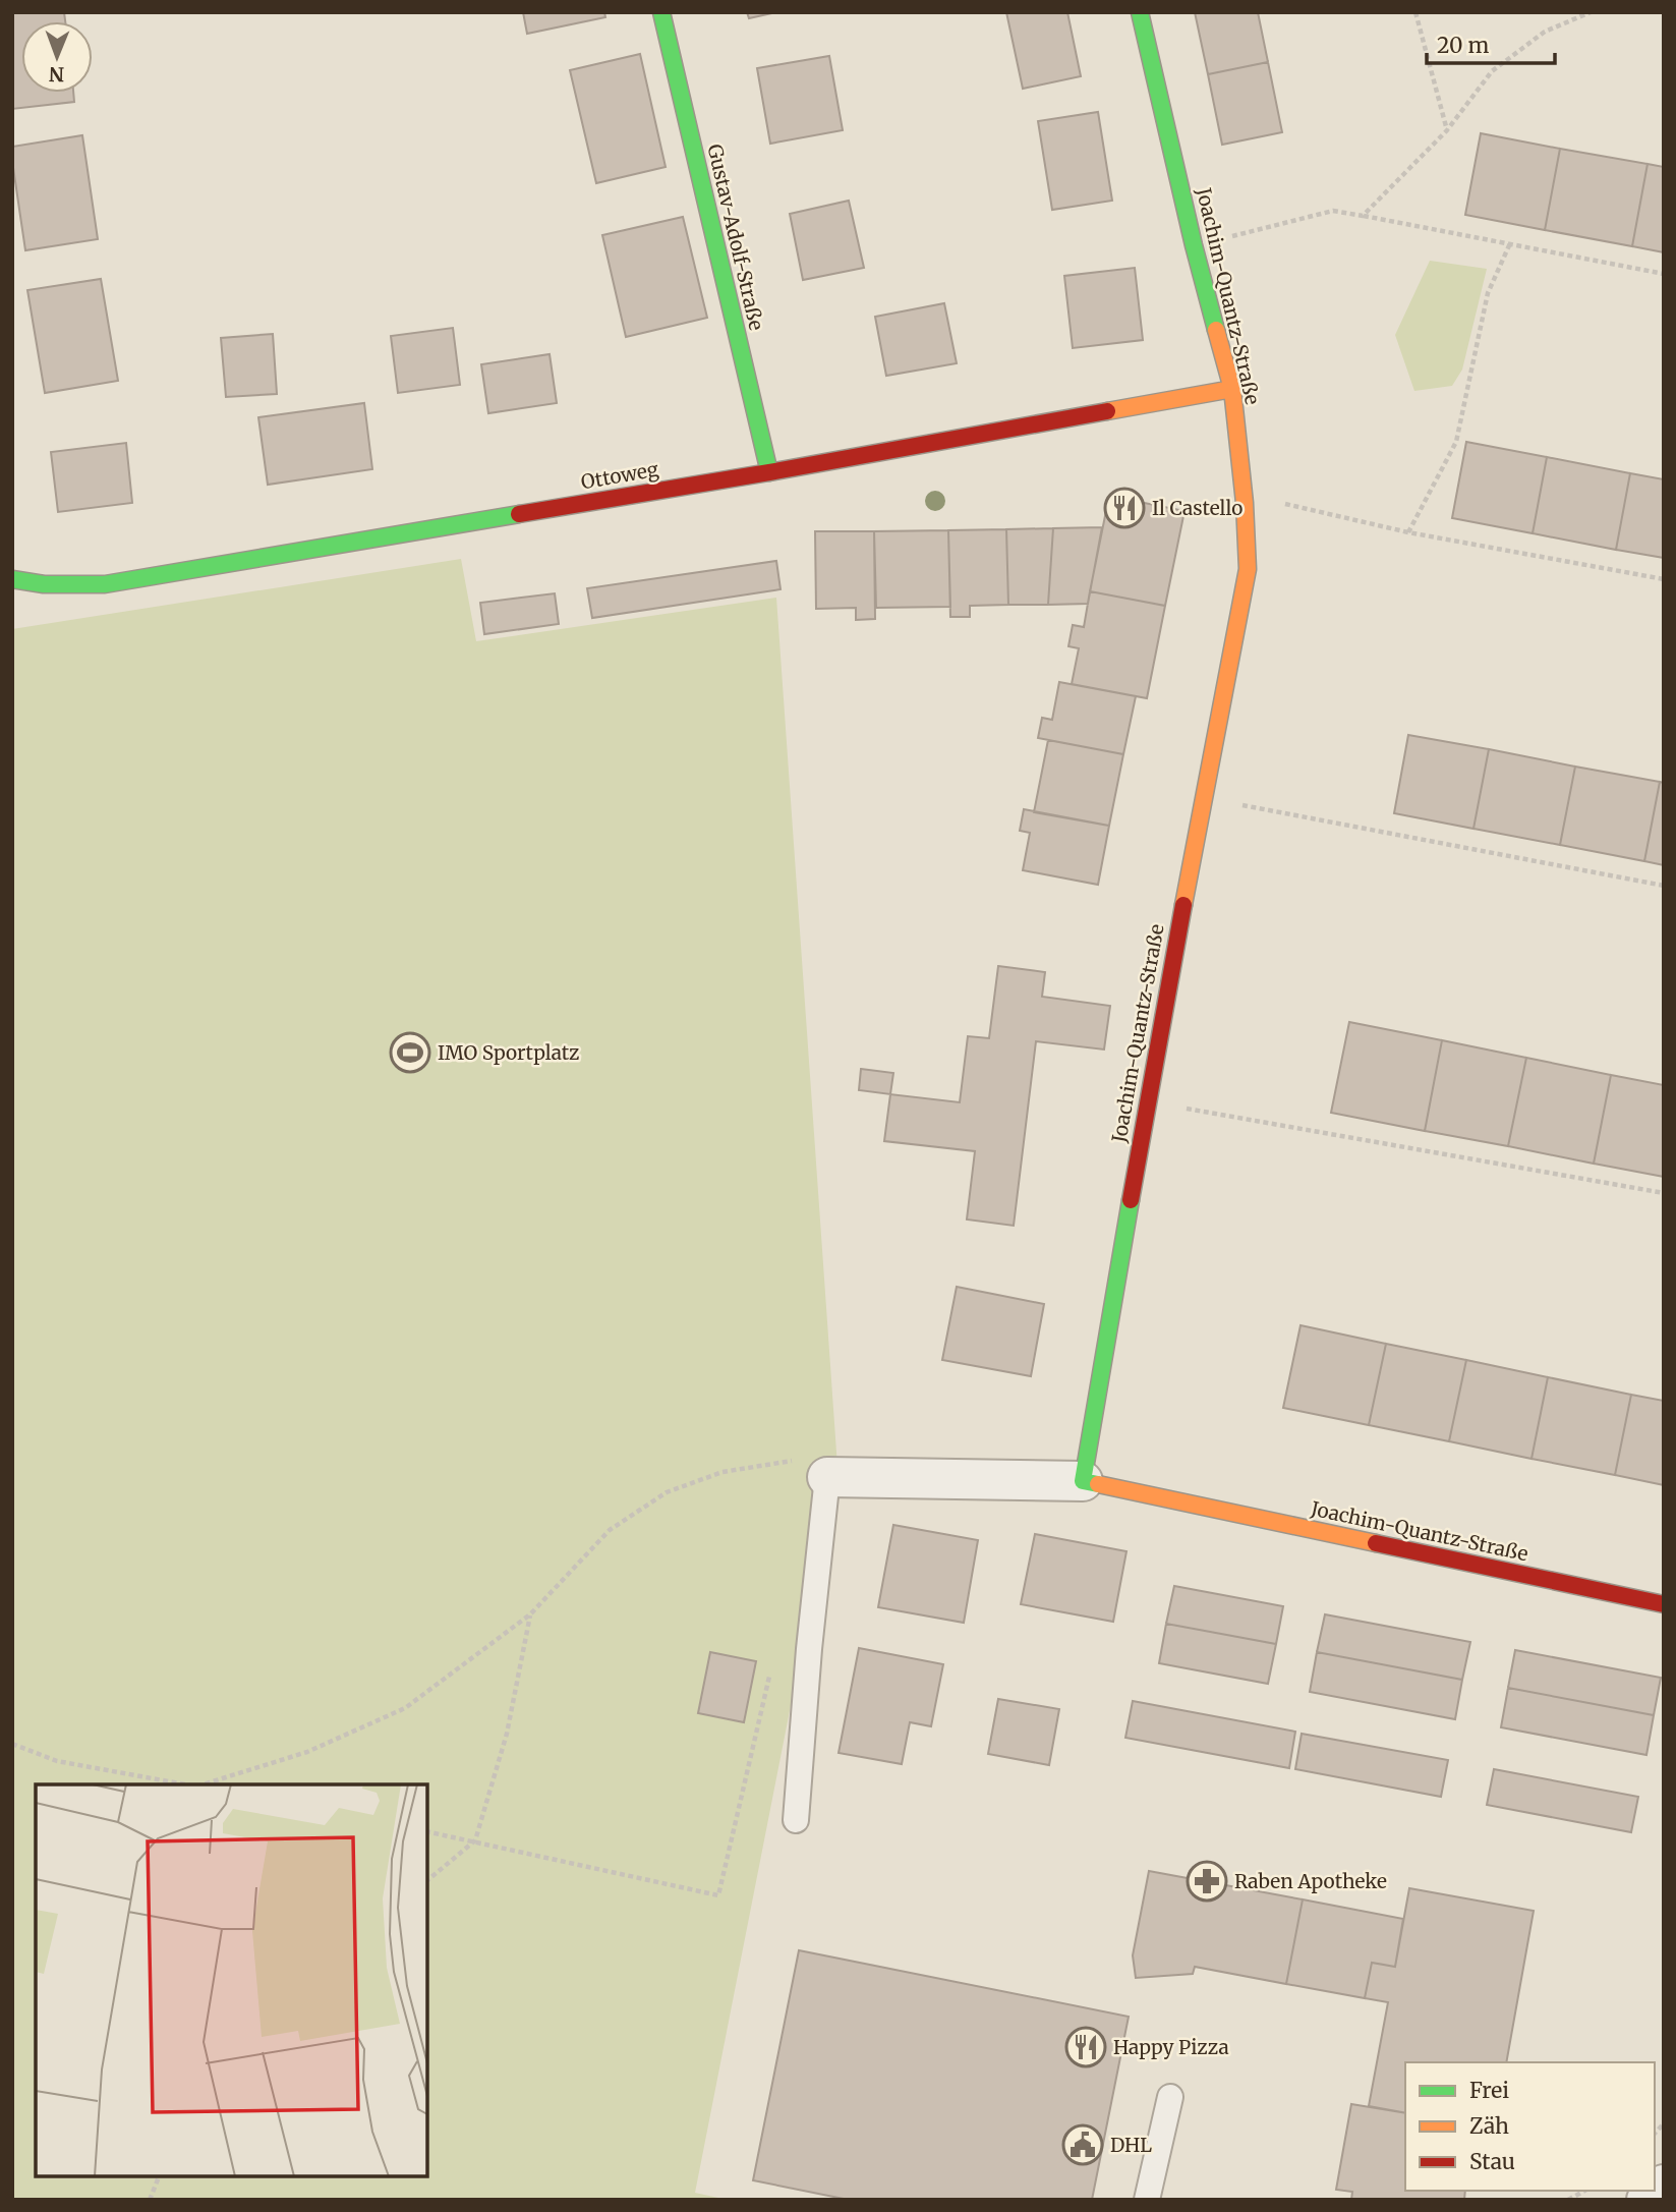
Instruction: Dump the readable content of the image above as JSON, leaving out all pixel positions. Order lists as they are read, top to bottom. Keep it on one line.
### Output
{"streets":{"street":["Gustav-Adolf-Straße","Joachim-Quantz-Straße","Ottoweg"]},"crossings":[["Gustav-Adolf-Straße","Ottoweg"],["Joachim-Quantz-Straße","Ottoweg"]],"places":{"restaurant":["Il Castello","Happy Pizza"],"sports":["IMO Sportplatz"],"pharmacy":["Raben Apotheke"],"public building":["DHL"]},"legend":["Frei","Zäh","Stau"],"scale_bar":"20 m","north":"bottom"}
